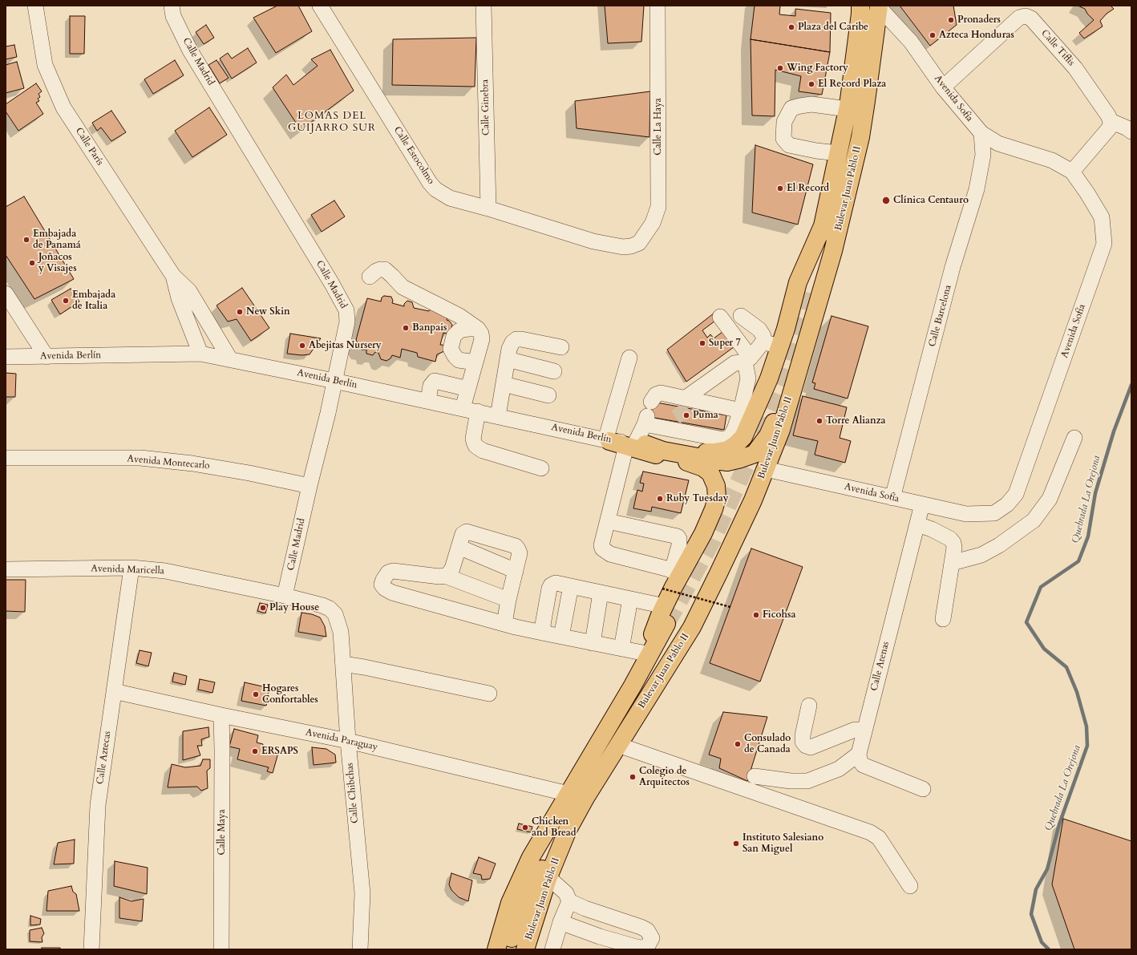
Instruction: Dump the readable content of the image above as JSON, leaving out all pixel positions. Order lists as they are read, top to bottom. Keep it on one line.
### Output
{"streets":{"main road":["Bulevar Juan Pablo II"],"street":["Calle Tiflis","Calle Madrid","Avenida Sofía","Calle Ginebra","Calle La Haya","Calle París","Calle Estocolmo","Calle Barcelona","Avenida Berlín","Avenida Montecarlo","Avenida Maricella","Calle Atenas","Avenida Paraguay","Calle Aztecas","Calle Chibchas","Calle Maya"]},"crossings":[["Calle Tiflis","Avenida Sofía"],["Calle Madrid","Avenida Berlín"],["Calle Madrid","Avenida Montecarlo"],["Calle Madrid","Avenida Maricella"],["Calle Madrid","Calle Chibchas"],["Avenida Sofía","Bulevar Juan Pablo II"],["Avenida Sofía","Calle Barcelona"],["Avenida Sofía","Calle Atenas"],["Calle Ginebra","Calle Estocolmo"],["Calle La Haya","Calle Estocolmo"],["Calle París","Avenida Berlín"],["Bulevar Juan Pablo II","Avenida Paraguay"],["Avenida Maricella","Calle Aztecas"],["Avenida Maricella","Calle Chibchas"],["Avenida Paraguay","Calle Aztecas"],["Avenida Paraguay","Calle Chibchas"],["Avenida Paraguay","Calle Maya"]],"districts":["LOMAS DEL GUIJARRO SUR"],"water":["Quebrada La Orejona"],"places":["Pronaders","Plaza del Caribe","Azteca Honduras","Wing Factory","El Record Plaza","El Record","Clínica Centauro","Embajada de Panamá","Joñacos y Visajes","Embajada de Italia","New Skin","Banpais","Super 7","Abejitas Nursery","Puma","Torre Alianza","Ruby Tuesday","Play House","Ficohsa","Hogares Confortables","Consulado de Canada","ERSAPS","Colegio de Arquitectos","Chicken and Bread","Instituto Salesiano San Miguel"]}
